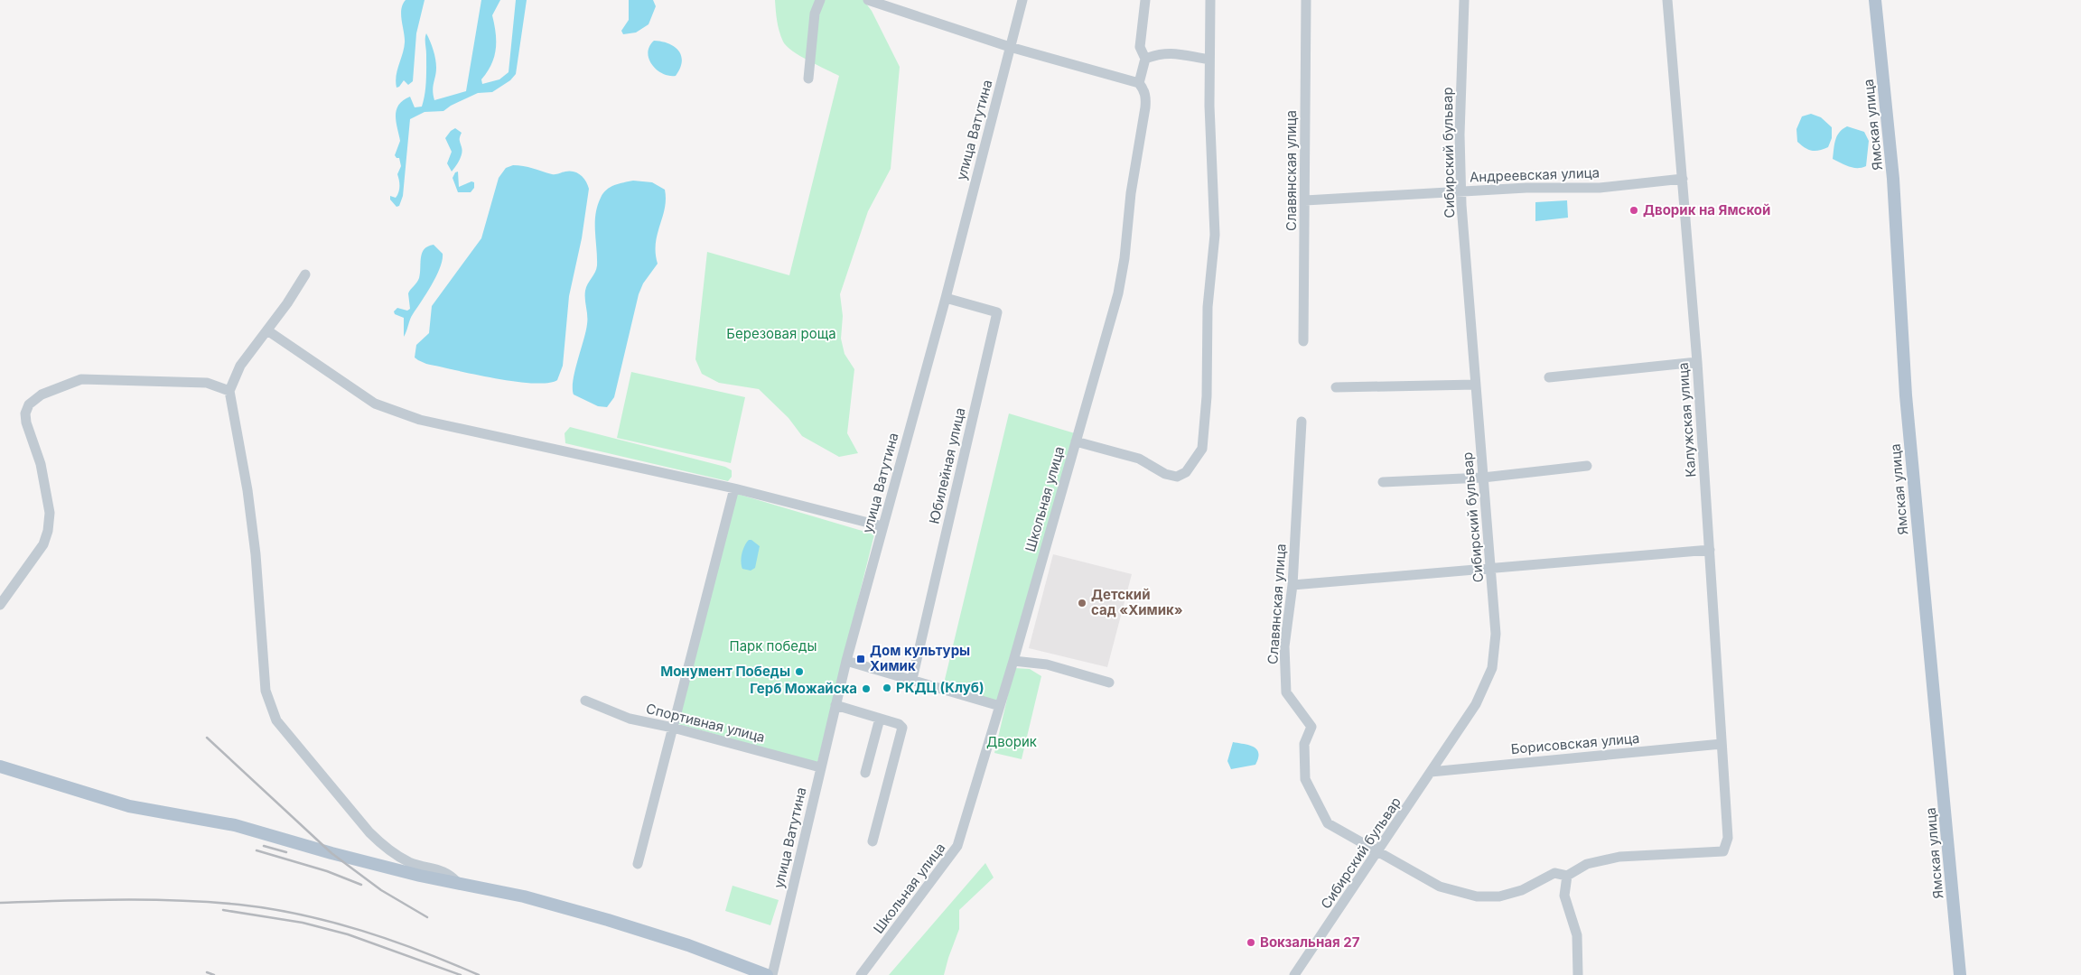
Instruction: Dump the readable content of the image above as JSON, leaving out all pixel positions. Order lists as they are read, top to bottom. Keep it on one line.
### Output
{"streets":{"main road":["Ямская улица"],"street":["улица Ватутина","Сибирский бульвар","Славянская улица","Андреевская улица","Калужская улица","Юбилейная улица","Школьная улица","Спортивная улица","Борисовская улица"]},"crossings":[["улица Ватутина","Юбилейная улица"],["улица Ватутина","Спортивная улица"],["Сибирский бульвар","Славянская улица"],["Сибирский бульвар","Андреевская улица"],["Сибирский бульвар","Борисовская улица"],["Славянская улица","Андреевская улица"],["Славянская улица","Калужская улица"],["Андреевская улица","Калужская улица"],["Калужская улица","Борисовская улица"]],"parks":["Березовая роща","Парк победы","Дворик"],"places":{"other":["Дворик на Ямской","Детский сад «Химик»","Монумент Победы","РКДЦ (Клуб)","Герб Можайска","Вокзальная 27"],"transit":["Дом культуры Химик"]}}
